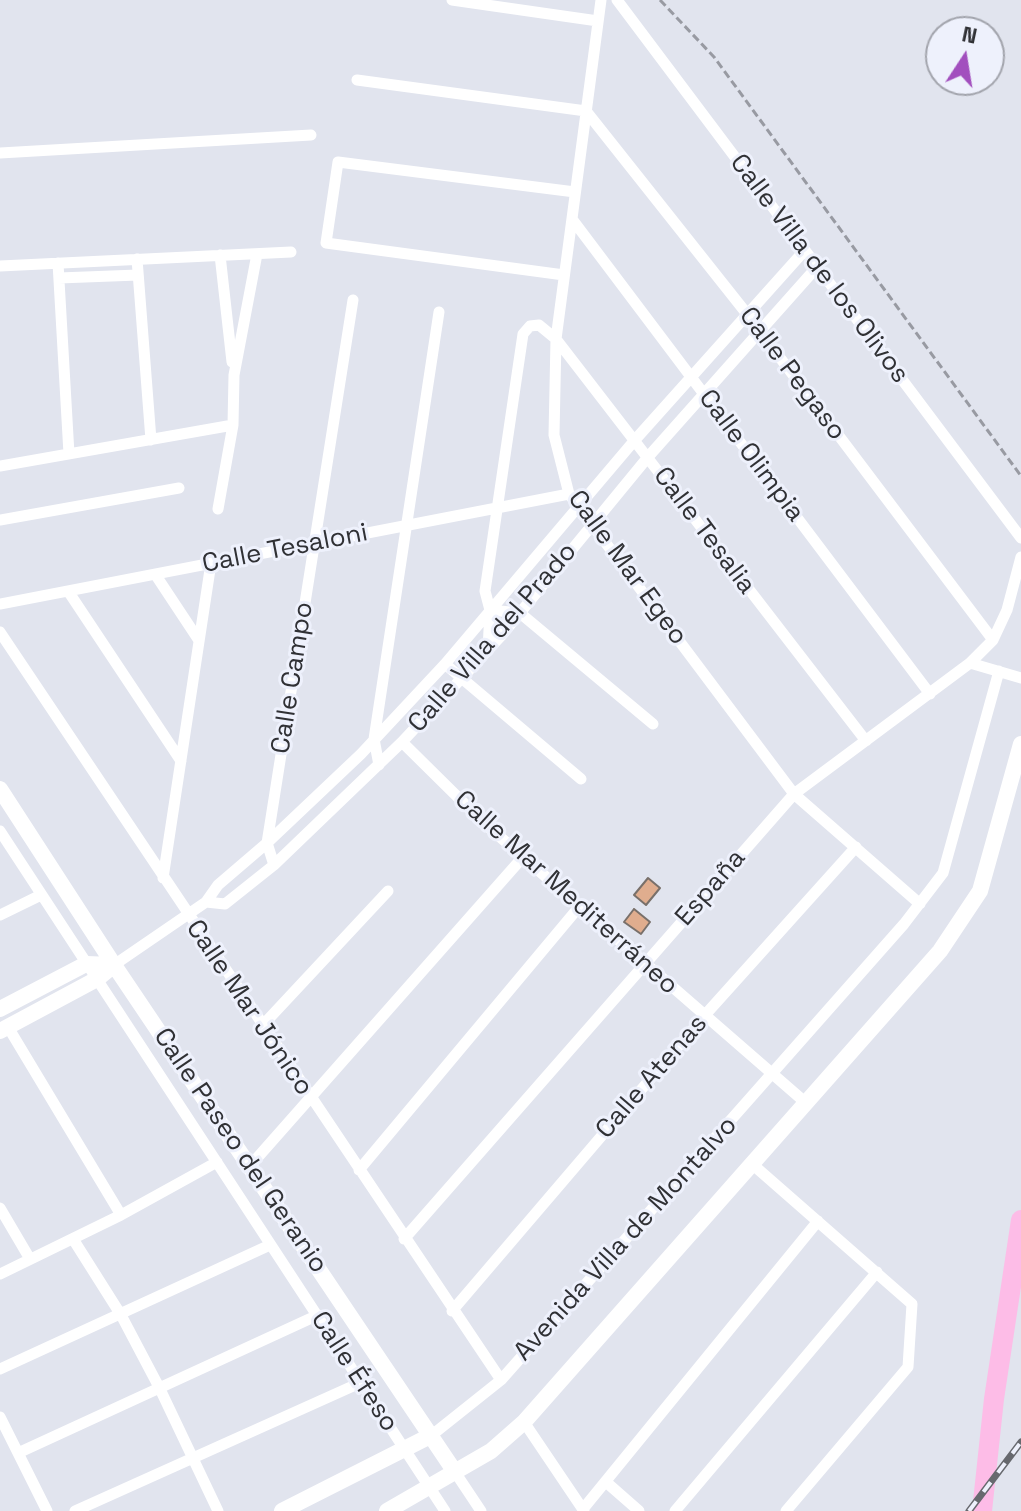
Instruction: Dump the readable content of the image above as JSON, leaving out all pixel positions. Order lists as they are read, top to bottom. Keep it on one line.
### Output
{"streets":{"street":["Calle Villa de los Olivos","Calle Pegaso","Calle Olimpia","Calle Tesalia","Calle Tesaloni","Calle Mar Egeo","Calle Villa del Prado","Calle Campo","España","Calle Mar Mediterráneo","Calle Mar Jónico","Calle Atenas","Calle Paseo del Geranio","Avenida Villa de Montalvo","Calle Éfeso"]},"crossings":[["Calle Villa de los Olivos","Calle Villa del Prado"],["Calle Pegaso","Calle Mar Egeo"],["Calle Pegaso","Calle Villa del Prado"],["Calle Pegaso","España"],["Calle Olimpia","Calle Mar Egeo"],["Calle Olimpia","Calle Villa del Prado"],["Calle Olimpia","España"],["Calle Tesalia","Calle Tesaloni"],["Calle Tesalia","Calle Mar Egeo"],["Calle Tesalia","Calle Villa del Prado"],["Calle Tesalia","España"],["Calle Tesaloni","Calle Mar Egeo"],["Calle Tesaloni","Calle Campo"],["Calle Mar Egeo","Calle Villa del Prado"],["Calle Mar Egeo","España"],["Calle Mar Egeo","Calle Atenas"],["Calle Mar Egeo","Avenida Villa de Montalvo"],["Calle Villa del Prado","Calle Campo"],["Calle Villa del Prado","Calle Mar Mediterráneo"],["Calle Villa del Prado","Calle Mar Jónico"],["Calle Villa del Prado","Calle Paseo del Geranio"],["España","Calle Mar Mediterráneo"],["España","Calle Mar Jónico"],["Calle Mar Mediterráneo","Calle Atenas"],["Calle Mar Mediterráneo","Avenida Villa de Montalvo"],["Calle Mar Jónico","Calle Atenas"],["Calle Mar Jónico","Avenida Villa de Montalvo"],["Calle Paseo del Geranio","Avenida Villa de Montalvo"],["Avenida Villa de Montalvo","Calle Éfeso"]],"north":"top"}
